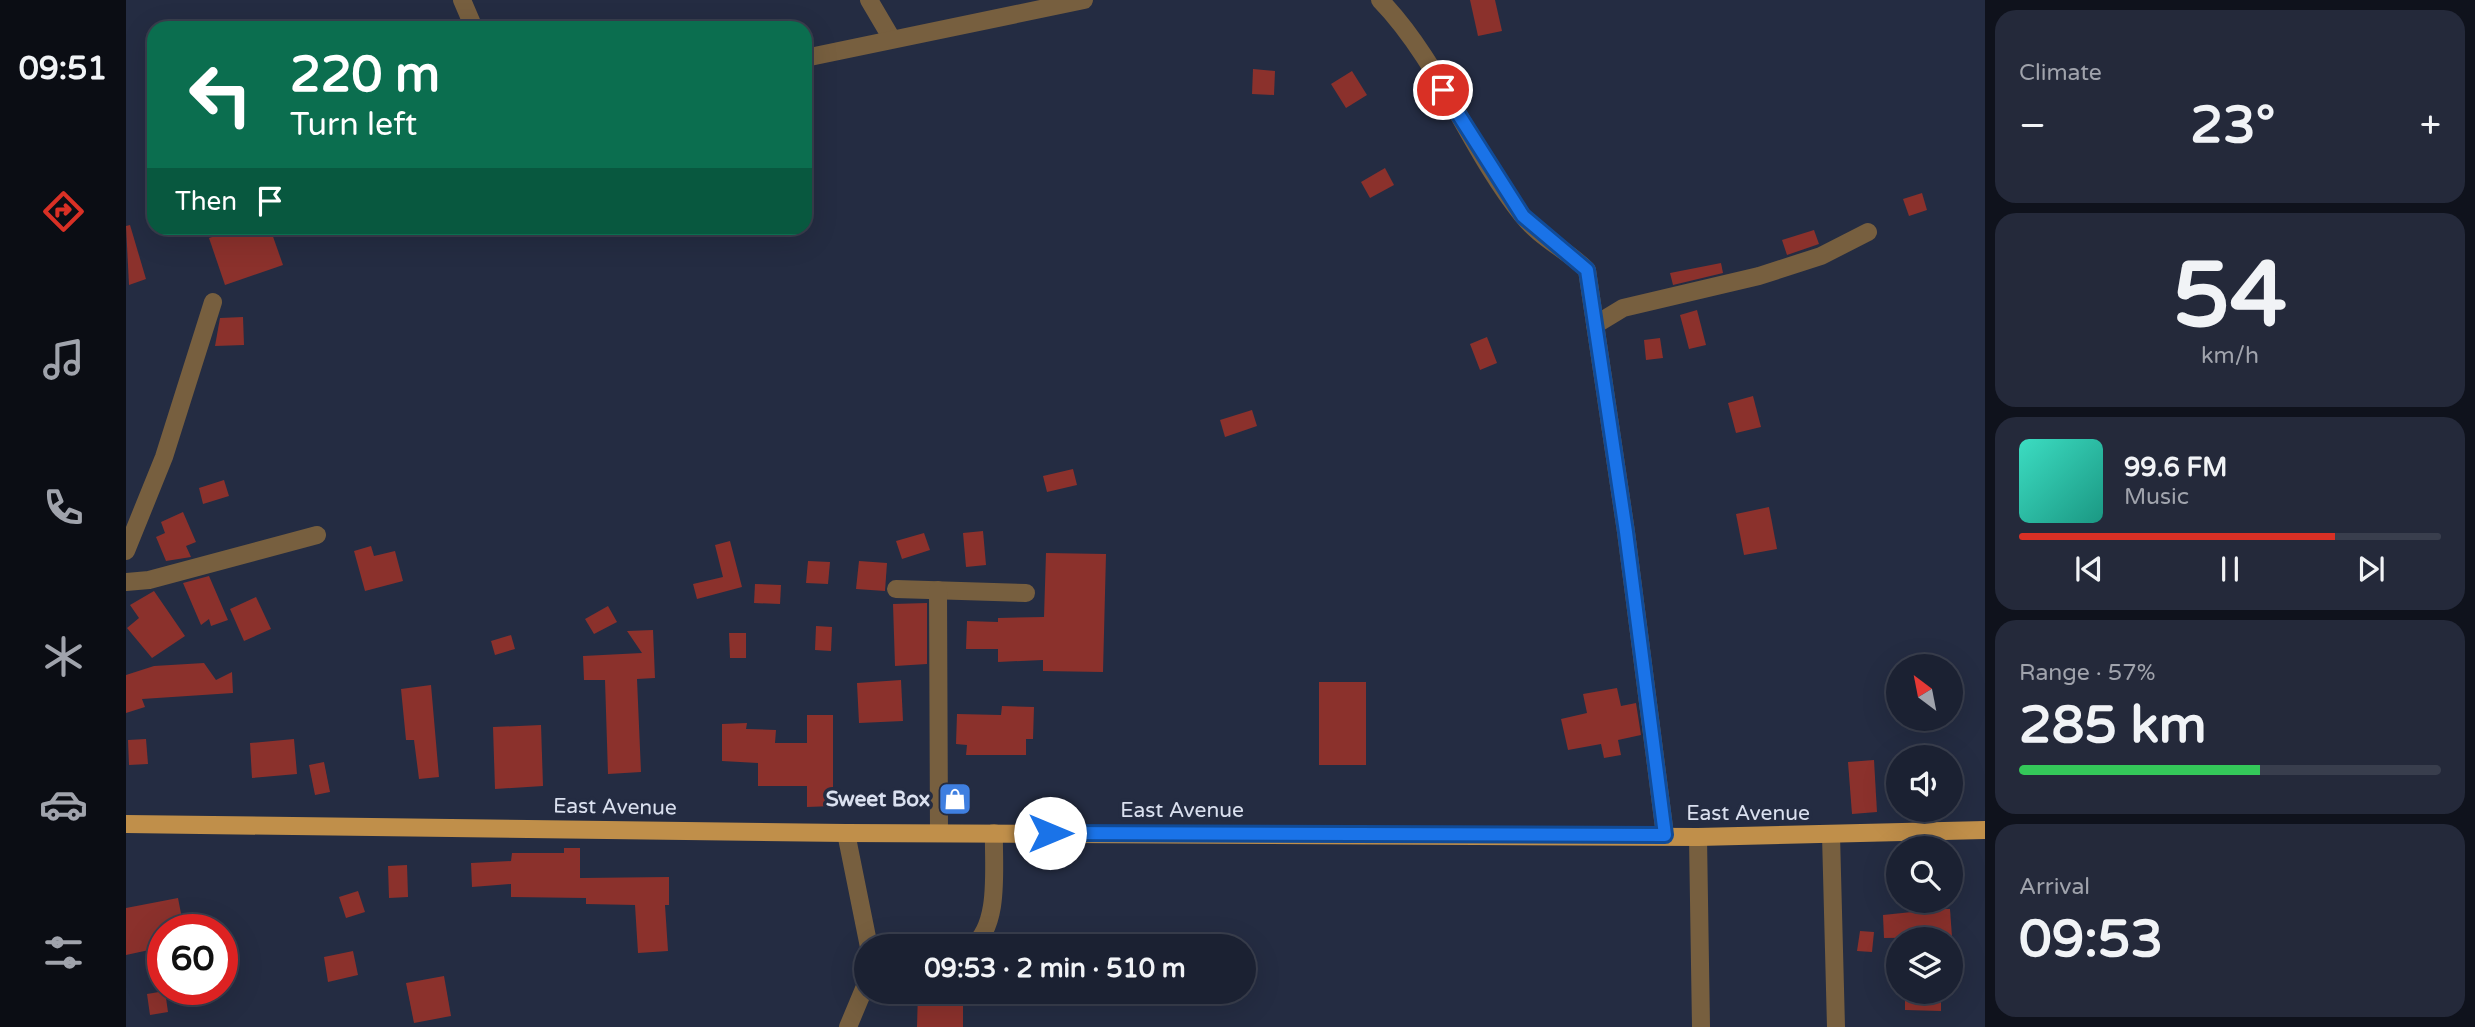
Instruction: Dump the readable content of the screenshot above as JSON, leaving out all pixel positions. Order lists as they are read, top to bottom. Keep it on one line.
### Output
{"streets":{"main road":["East Avenue"]},"places":{"shop":["Sweet Box"]},"north":"top left","page":{"tabs":"09:51","tile":["Climate",["54","km/h"],["Range · 57%","285 km"],["Arrival","09:53"]],"turn":["220 m","Turn left"],"heat":["−","23°","+"],"then":"Then","song":["99.6 FM","Music"],"limit":"60","trip":"09:53 · 2 min · 510 m"}}
